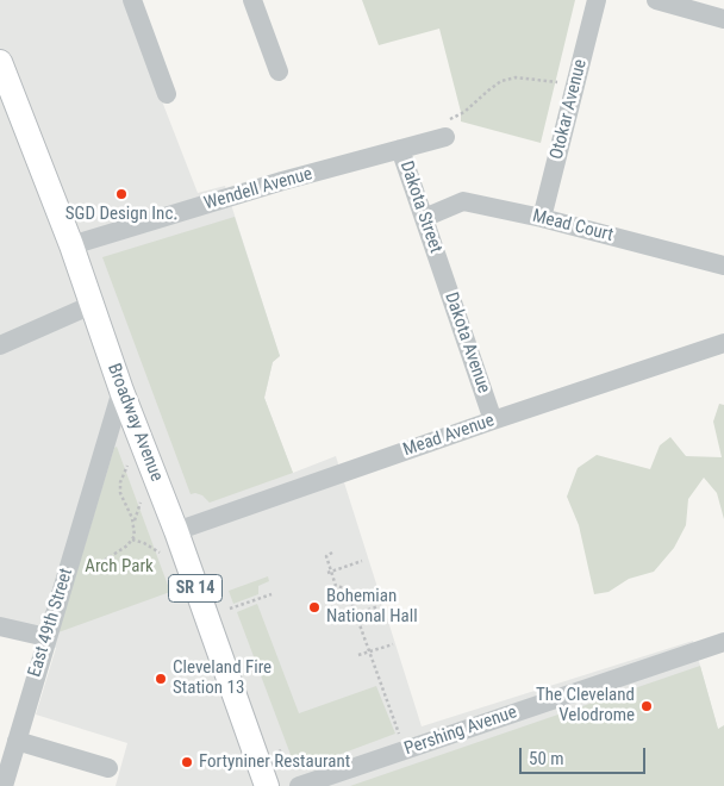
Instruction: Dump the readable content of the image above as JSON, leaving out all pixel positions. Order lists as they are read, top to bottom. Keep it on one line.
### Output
{"streets":{"main road":["Broadway Avenue","SR 14"],"street":["Otokar Avenue","Wendell Avenue","Dakota Street","Mead Court","Dakota Avenue","Mead Avenue","East 49th Street","Pershing Avenue"]},"crossings":[["Otokar Avenue","Mead Court"],["Wendell Avenue","Dakota Street"],["Wendell Avenue","Broadway Avenue"],["Dakota Street","Mead Court"],["Dakota Street","Dakota Avenue"],["Dakota Avenue","Mead Avenue"],["Broadway Avenue","Mead Avenue"],["Broadway Avenue","East 49th Street"]],"parks":["Arch Park"],"places":["SGD Design Inc.","Bohemian National Hall","Cleveland Fire Station 13","The Cleveland Velodrome","Fortyniner Restaurant"],"scale_bar":"50 m"}
